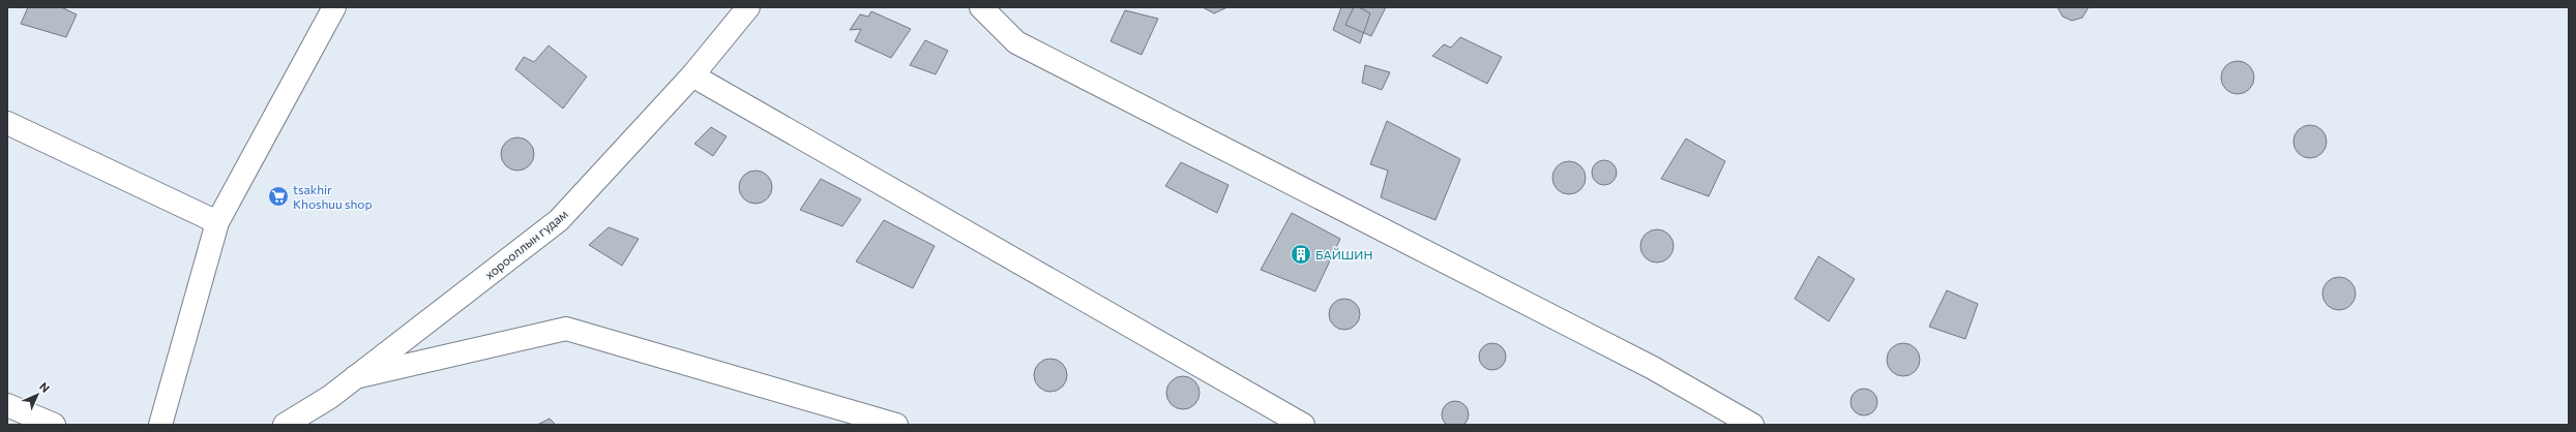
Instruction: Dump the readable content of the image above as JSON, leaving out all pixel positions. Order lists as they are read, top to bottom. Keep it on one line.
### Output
{"streets":{"street":["хорооллын гудам"]},"places":{"supermarket":["tsakhir Khoshuu shop"],"building":["БАЙШИН"]},"north":"top right"}
